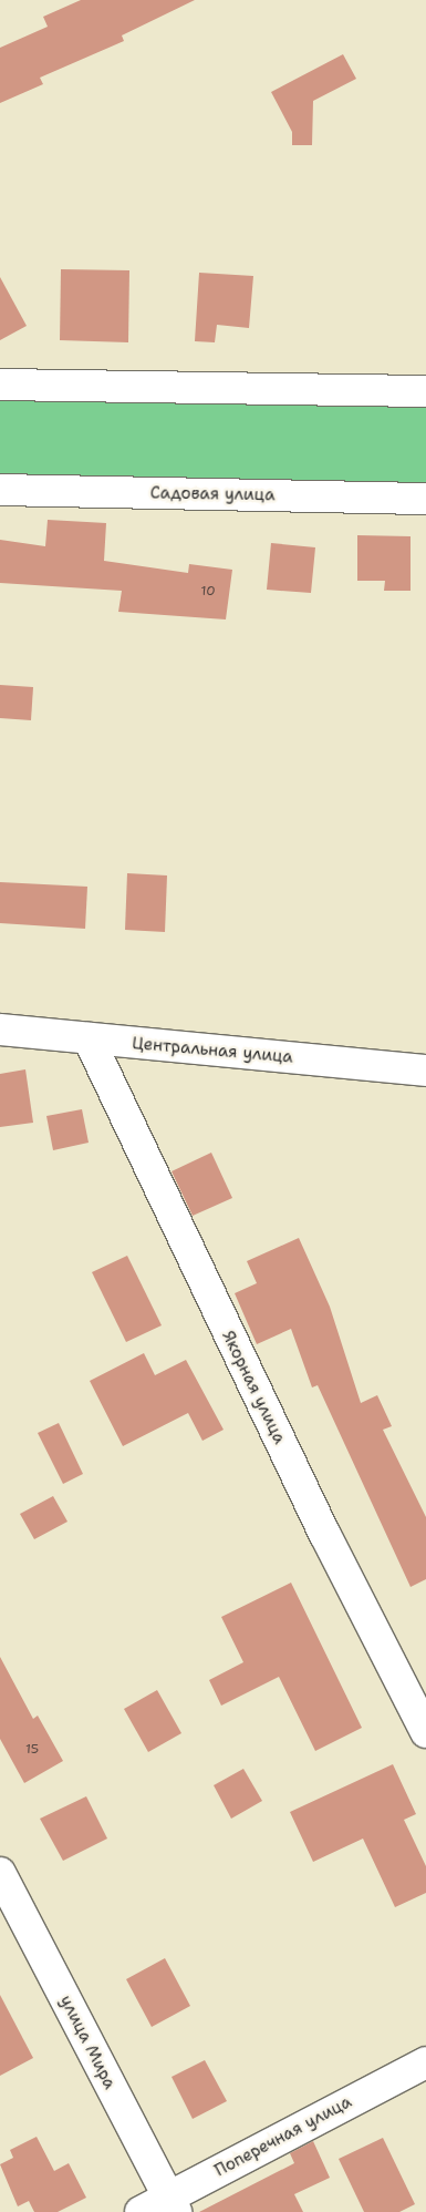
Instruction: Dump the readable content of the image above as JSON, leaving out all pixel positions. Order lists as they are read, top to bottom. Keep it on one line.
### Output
{"streets":{"street":["Садовая улица","Центральная улица","Якорная улица","улица Мира","Поперечная улица"]},"crossings":[["Центральная улица","Якорная улица"],["улица Мира","Поперечная улица"]],"house_numbers":["10","15"]}
